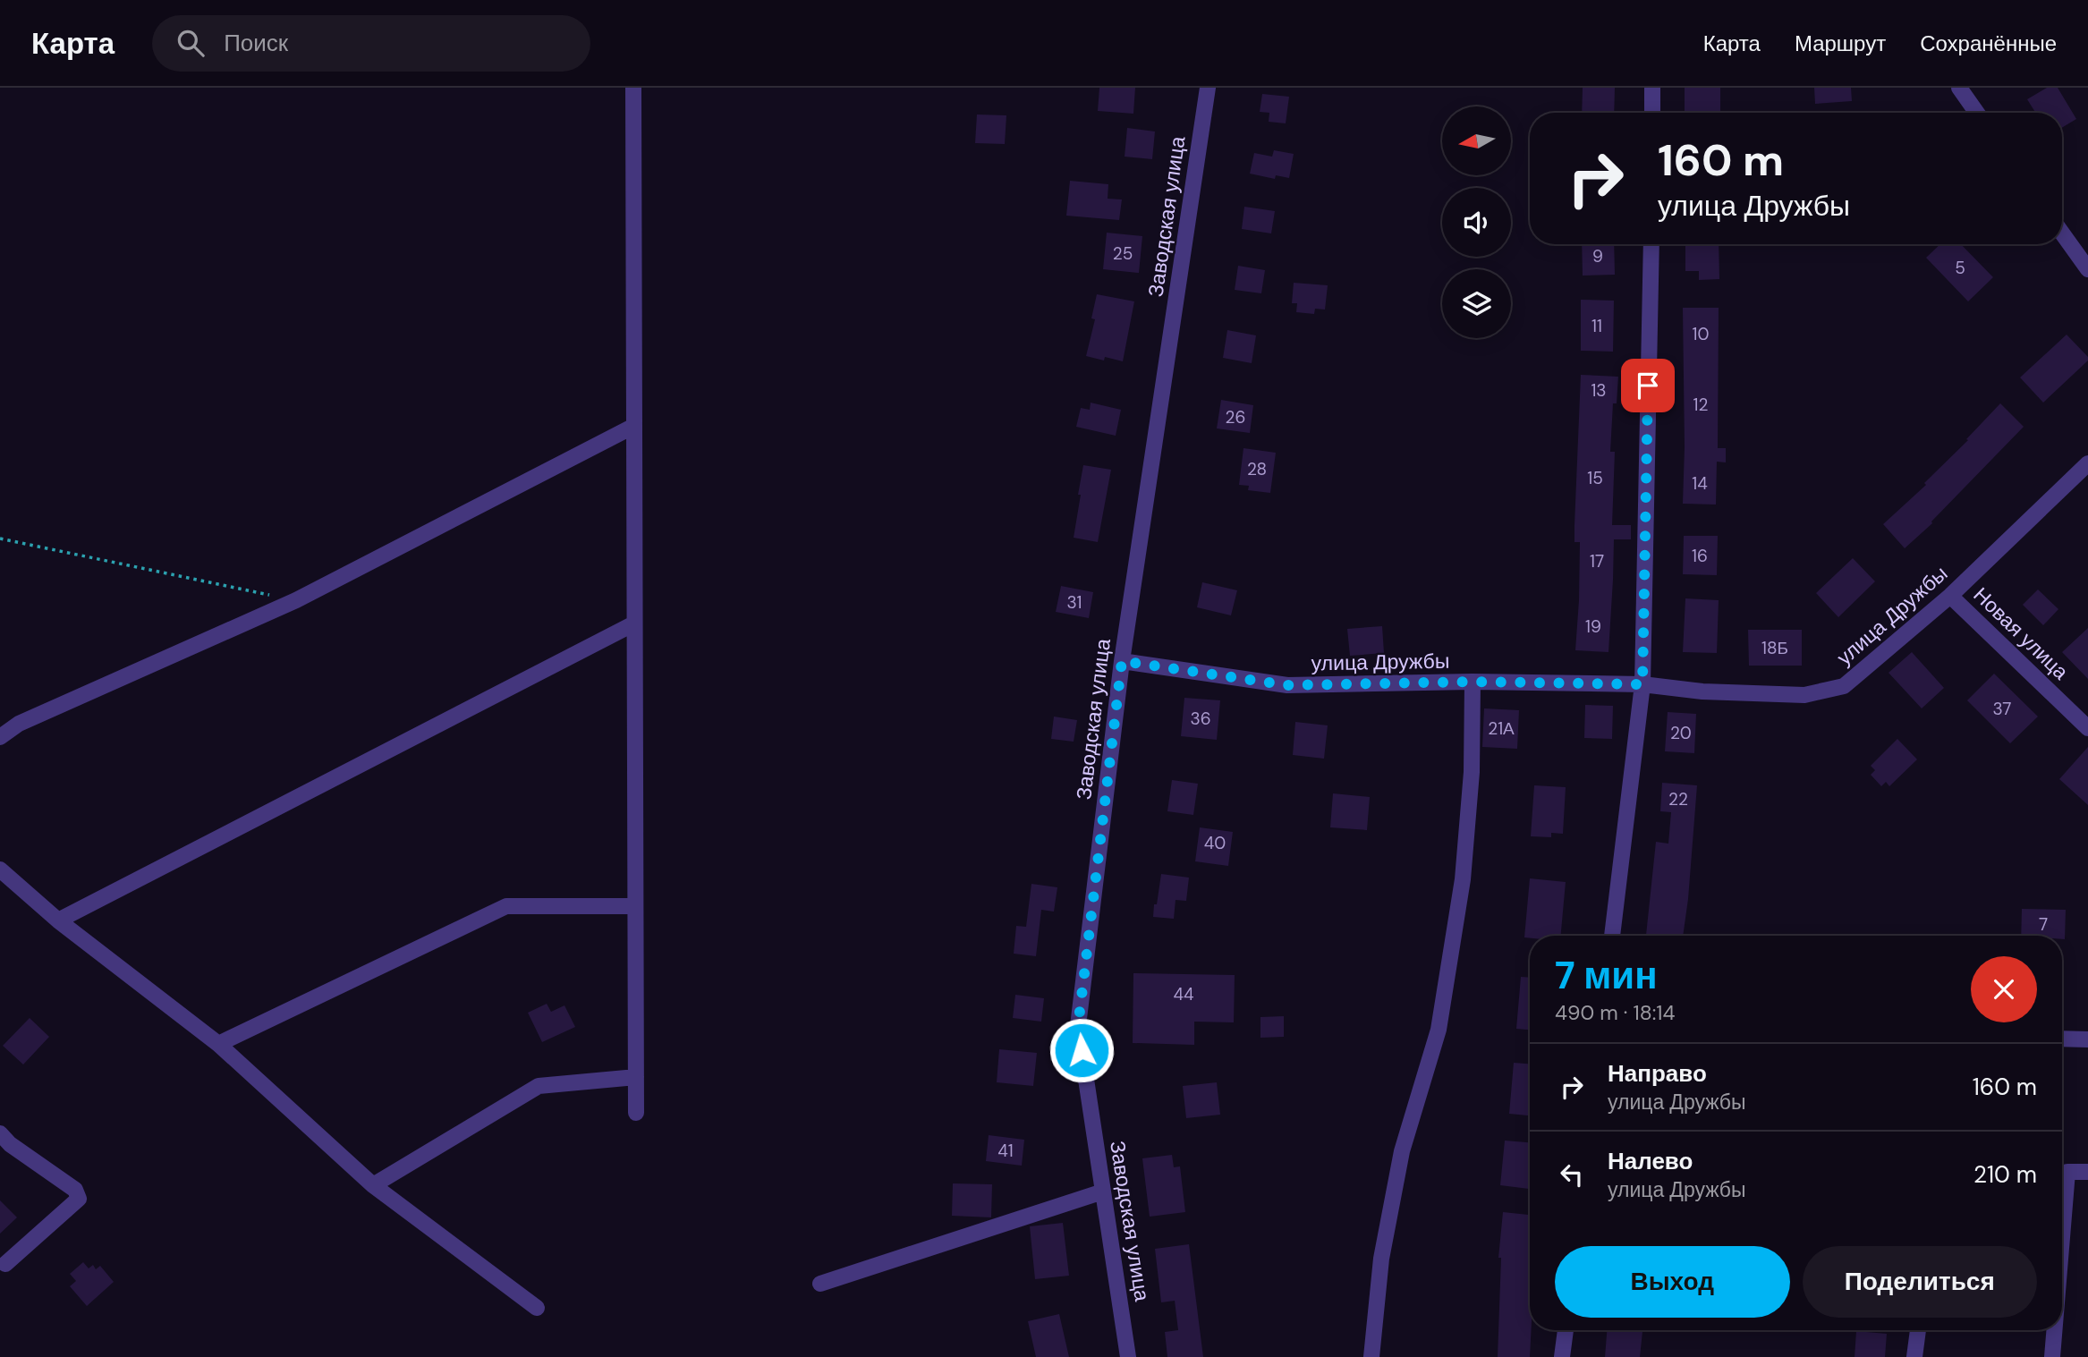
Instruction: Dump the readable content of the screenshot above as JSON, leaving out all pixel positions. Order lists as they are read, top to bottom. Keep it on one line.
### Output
{"streets":{"street":["Заводская улица","улица Дружбы","Новая улица"]},"crossings":[["Заводская улица","улица Дружбы"],["улица Дружбы","Новая улица"]],"house_numbers":["25","9","5","11","10","13","12","26","28","15","14","16","17","31","19","18Б","37","36","21А","20","22","40","7","44","41"],"north":"left","page":{"header":"Карта","search":"Поиск","nav":["Карта","Маршрут","Сохранённые"],"turn":["160 m","улица Дружбы"],"heading":["7 мин","490 m · 18:14"],"list":[{"name":"Направо","note":"улица Дружбы","value":"160 m"},{"name":"Налево","note":"улица Дружбы","value":"210 m"}],"buttons":["Выход","Поделиться"]}}
